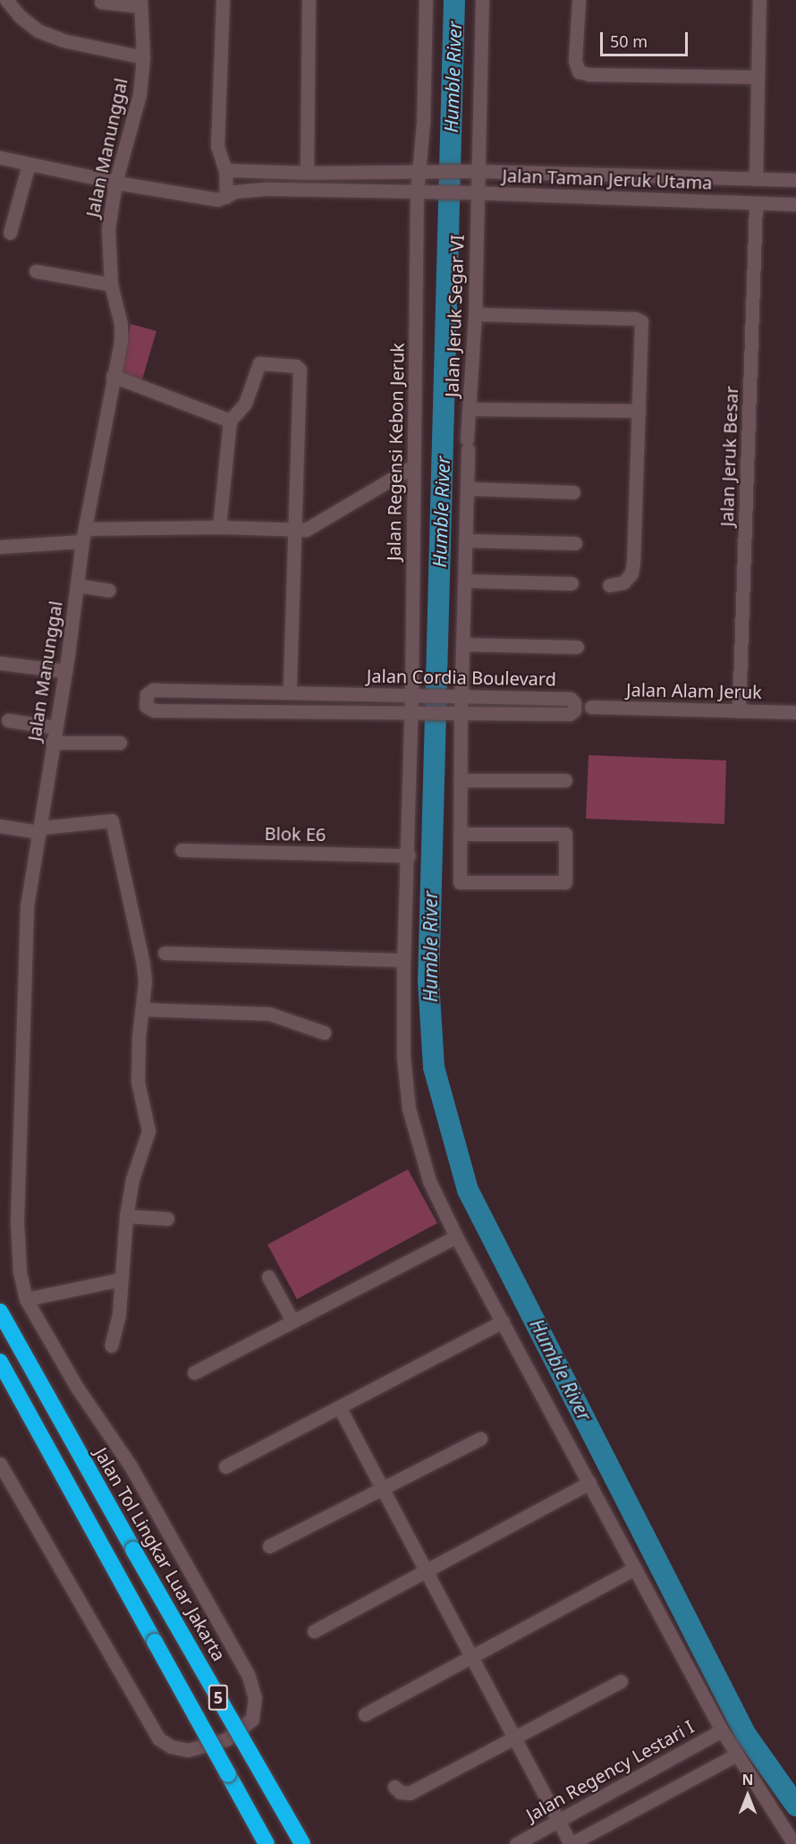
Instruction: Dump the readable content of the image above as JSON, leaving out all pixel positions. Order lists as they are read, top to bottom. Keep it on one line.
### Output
{"streets":{"highway":["Jalan Tol Lingkar Luar Jakarta","5"],"street":["Jalan Manunggal","Jalan Taman Jeruk Utama","Jalan Jeruk Segar VI","Jalan Regensi Kebon Jeruk","Jalan Jeruk Besar","Jalan Cordia Boulevard","Jalan Alam Jeruk","Blok E6","Jalan Regency Lestari I"]},"crossings":[["Jalan Manunggal","Jalan Taman Jeruk Utama"],["Jalan Taman Jeruk Utama","Jalan Jeruk Segar VI"],["Jalan Taman Jeruk Utama","Jalan Regensi Kebon Jeruk"],["Jalan Taman Jeruk Utama","Jalan Jeruk Besar"],["Jalan Jeruk Segar VI","Jalan Cordia Boulevard"],["Jalan Regensi Kebon Jeruk","Jalan Cordia Boulevard"],["Jalan Regensi Kebon Jeruk","Blok E6"],["Jalan Regensi Kebon Jeruk","Jalan Regency Lestari I"],["Jalan Jeruk Besar","Jalan Alam Jeruk"]],"water":["Humble River"],"scale_bar":"50 m","north":"top"}
